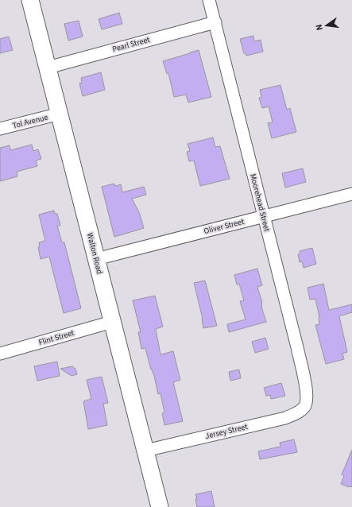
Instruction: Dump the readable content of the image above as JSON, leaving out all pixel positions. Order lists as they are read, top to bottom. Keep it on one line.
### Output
{"streets":{"street":["Pearl Street","Tol Avenue","Moorehead Street","Oliver Street","Walton Road","Flint Street","Jersey Street"]},"crossings":[["Pearl Street","Moorehead Street"],["Pearl Street","Walton Road"],["Tol Avenue","Walton Road"],["Moorehead Street","Oliver Street"],["Moorehead Street","Jersey Street"],["Oliver Street","Walton Road"],["Walton Road","Flint Street"],["Walton Road","Jersey Street"]],"north":"left"}
